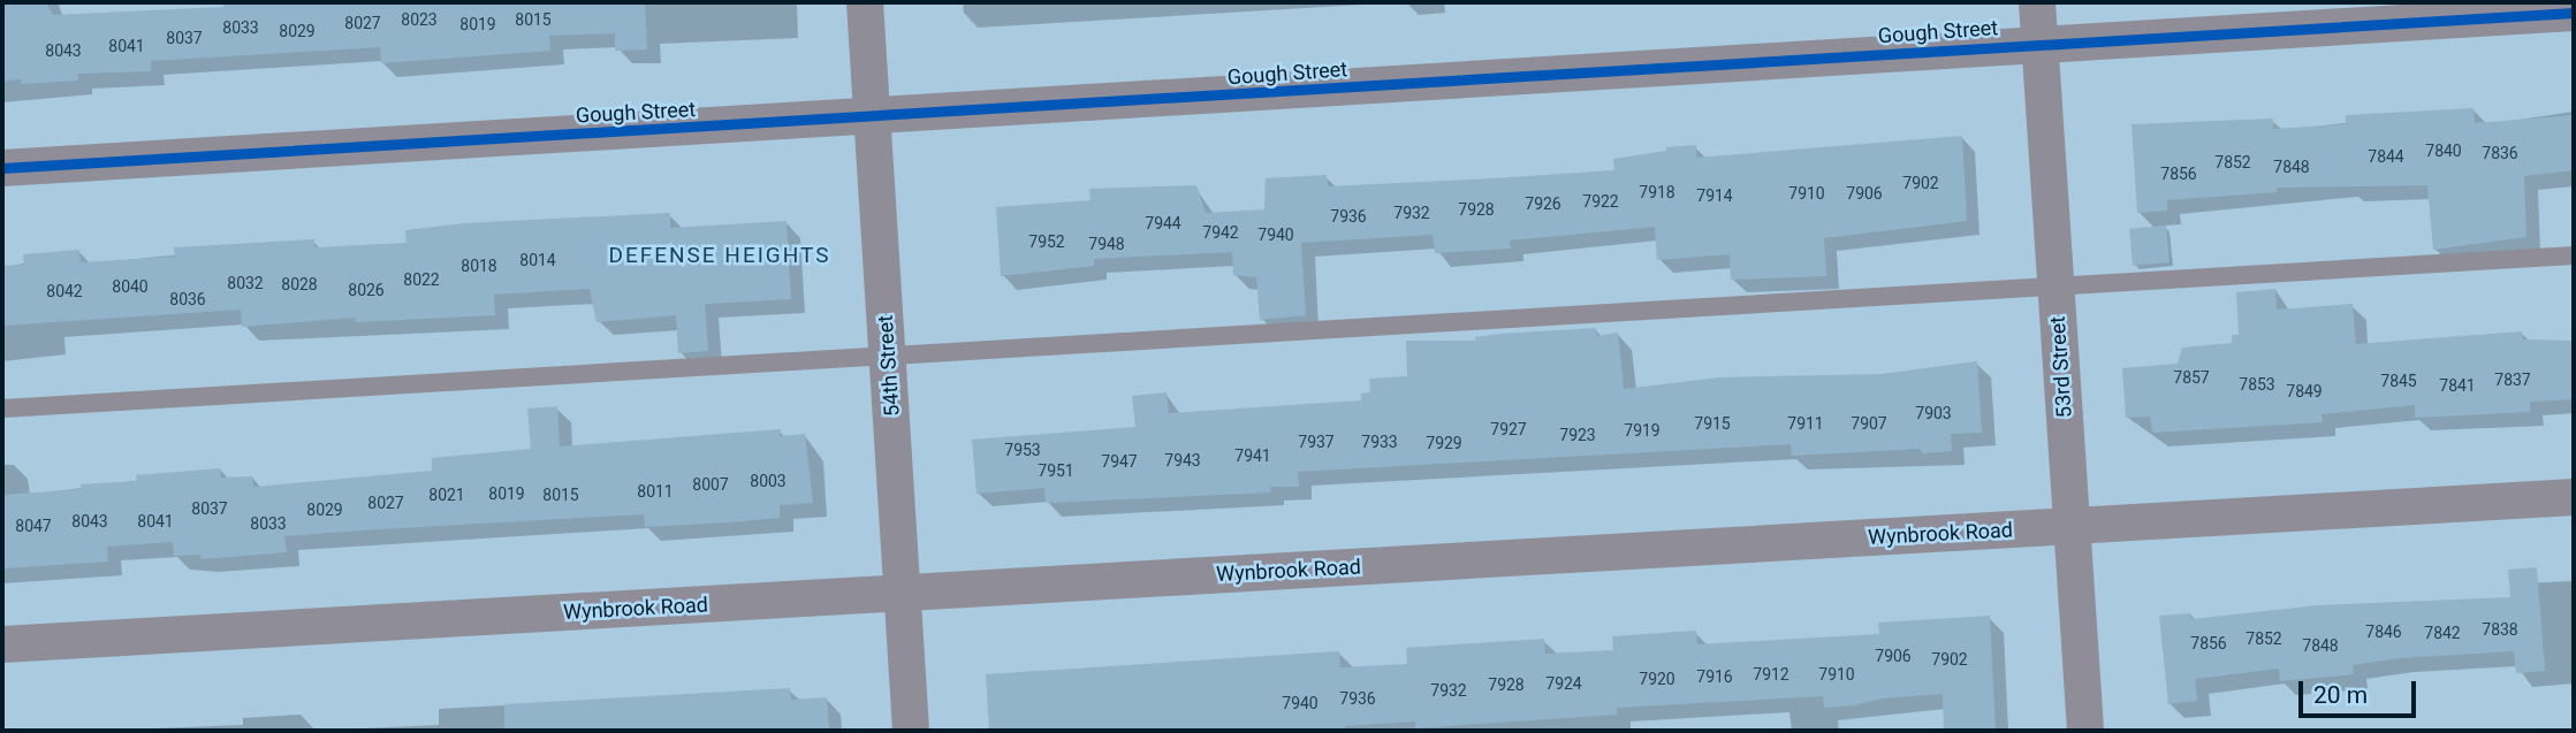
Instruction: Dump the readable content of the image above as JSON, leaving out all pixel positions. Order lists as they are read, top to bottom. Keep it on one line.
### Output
{"streets":{"street":["Gough Street","54th Street","53rd Street","Wynbrook Road"]},"crossings":[["Gough Street","54th Street"],["Gough Street","53rd Street"],["54th Street","Wynbrook Road"],["53rd Street","Wynbrook Road"]],"districts":["DEFENSE HEIGHTS"],"house_numbers":["8023","8015","8027","8019","8033","8029","8037","8041","8043","7840","7836","7844","7852","7848","7856","7902","7918","7910","7906","7914","7922","7926","7928","7932","7936","7944","7942","7940","7952","7948","8014","8018","8022","8032","8028","8040","8026","8042","8036","7857","7837","7845","7853","7841","7849","7903","7915","7911","7907","7927","7919","7923","7937","7933","7929","7953","7941","7943","7947","7951","8003","8007","8011","8019","8021","8015","8027","8037","8029","8043","8041","8033","8047","7838","7846","7842","7852","7856","7848","7906","7902","7912","7910","7916","7920","7924","7928","7932","7936","7940"],"scale_bar":"20 m"}
